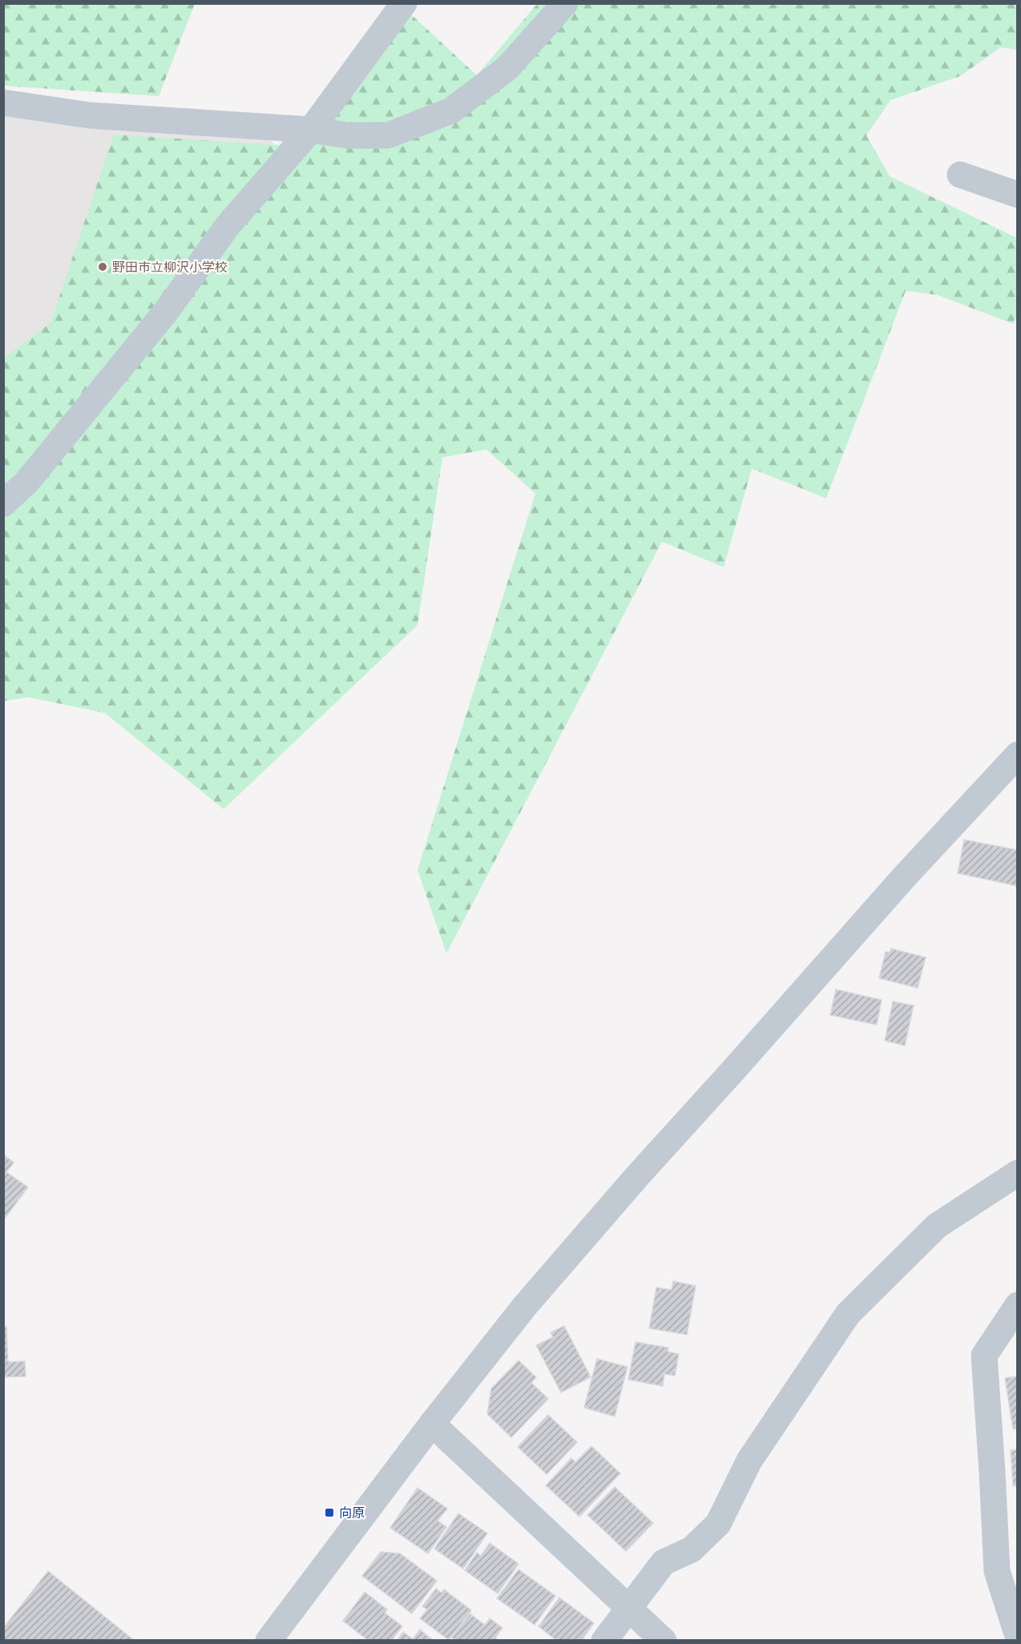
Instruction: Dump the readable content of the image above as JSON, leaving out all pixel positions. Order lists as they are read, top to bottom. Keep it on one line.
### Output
{"places":{"other":["野田市立柳沢小学校"],"transit":["向原"]}}
